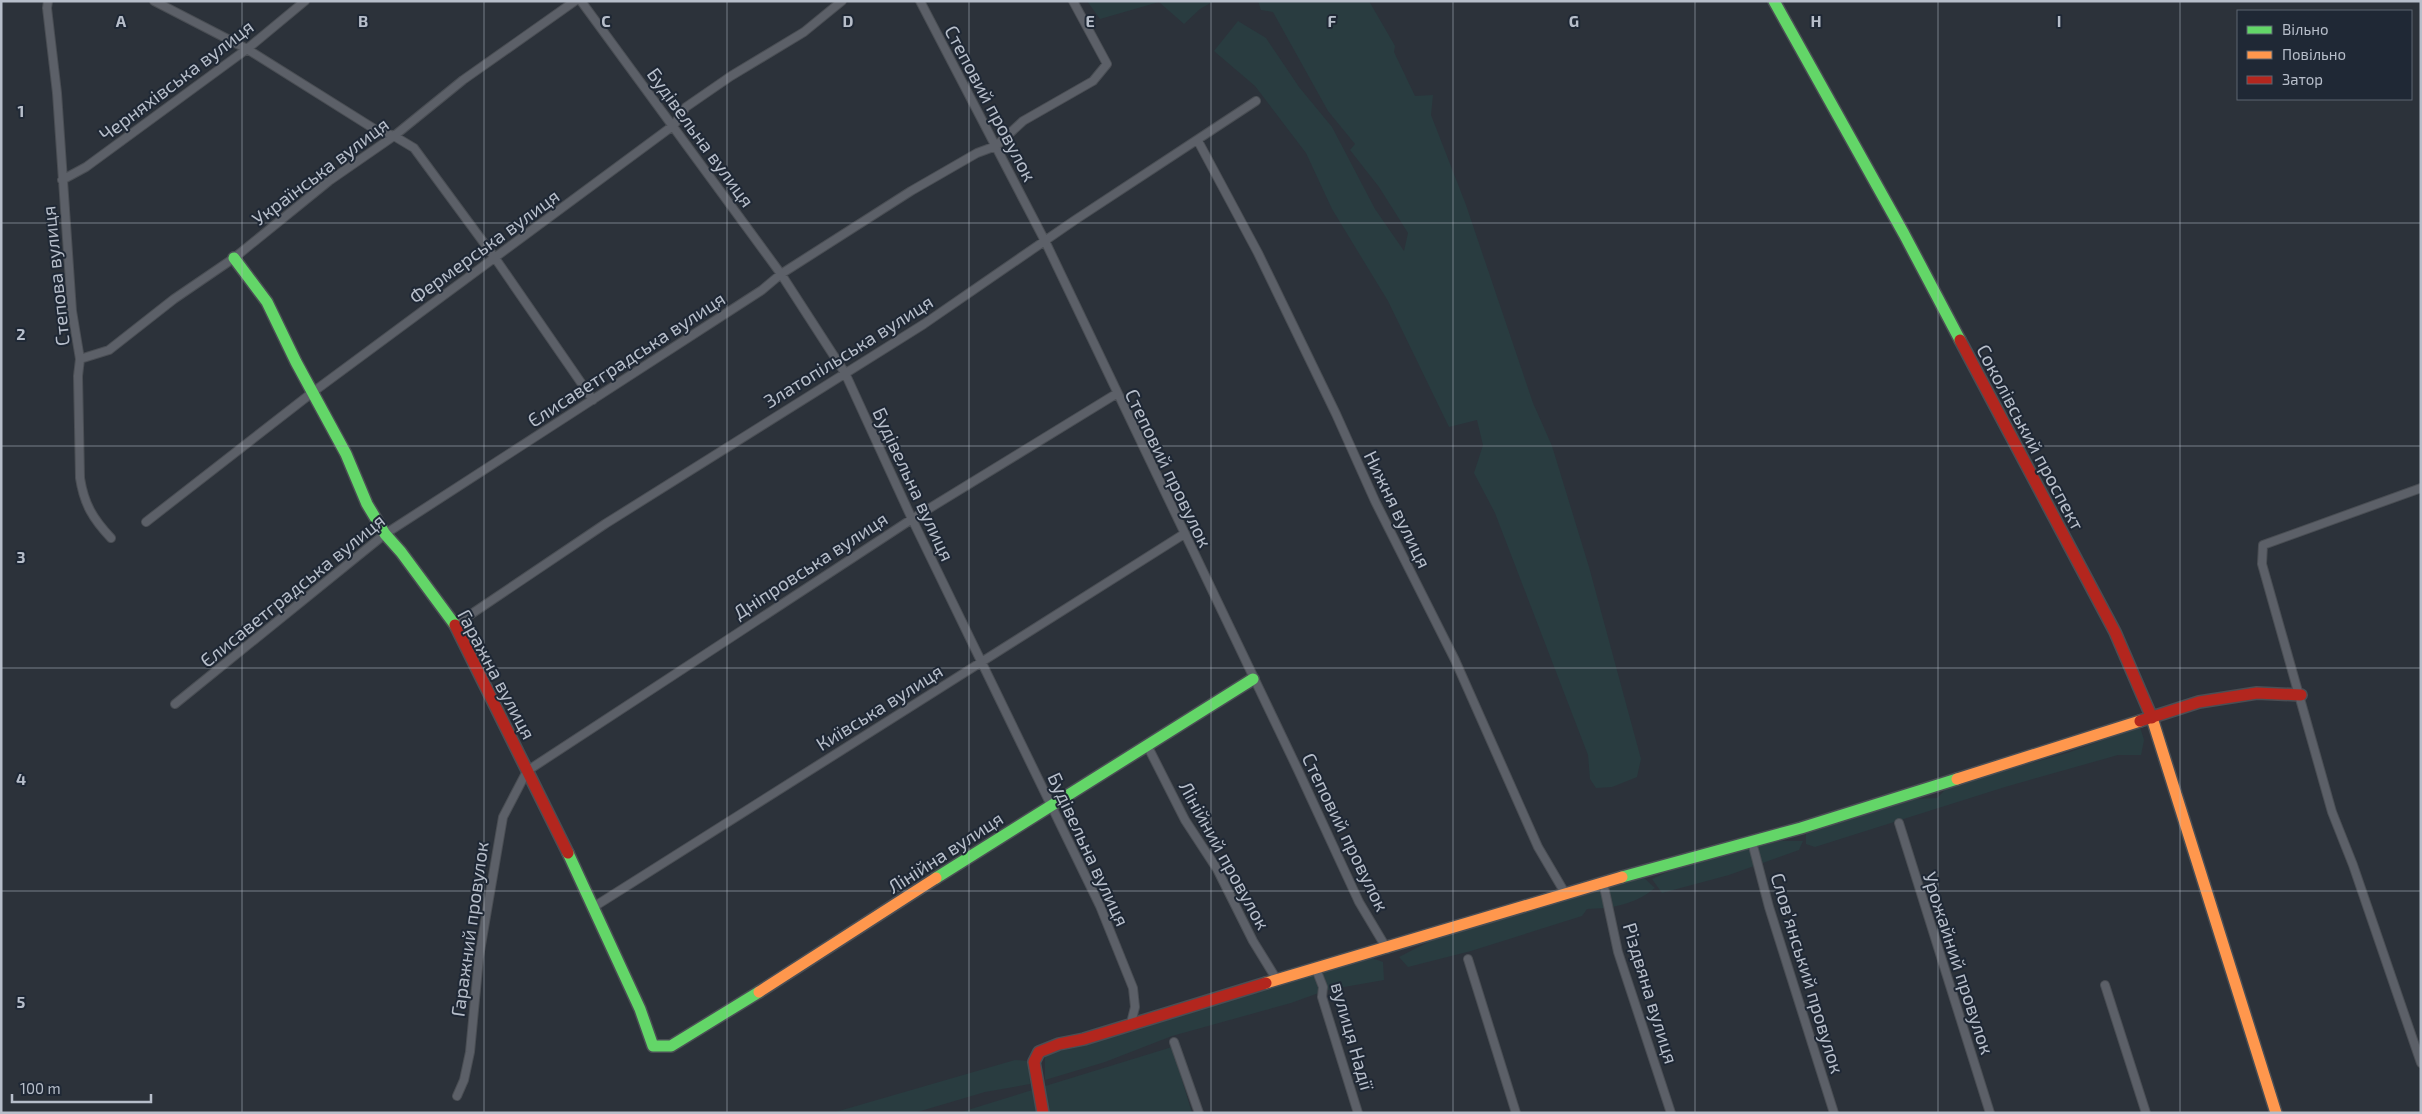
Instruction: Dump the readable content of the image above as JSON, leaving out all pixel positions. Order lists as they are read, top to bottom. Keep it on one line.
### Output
{"streets":{"street":["Черняхівська вулиця","Степовий провулок","Будівельна вулиця","Українська вулиця","Фермерська вулиця","Степова вулиця","Златопільська вулиця","Єлисаветградська вулиця","Соколівський проспект","Нижня вулиця","Дніпровська вулиця","Гаражна вулиця","Київська вулиця","Лінійна вулиця","Лінійний провулок","Гаражний провулок","Урожайний провулок","Словʼянський провулок","Різдвяна вулиця","вулиця Надії"]},"crossings":[["Черняхівська вулиця","Степова вулиця"],["Степовий провулок","Златопільська вулиця"],["Степовий провулок","Єлисаветградська вулиця"],["Степовий провулок","Дніпровська вулиця"],["Степовий провулок","Київська вулиця"],["Степовий провулок","Лінійна вулиця"],["Будівельна вулиця","Фермерська вулиця"],["Будівельна вулиця","Златопільська вулиця"],["Будівельна вулиця","Єлисаветградська вулиця"],["Будівельна вулиця","Дніпровська вулиця"],["Будівельна вулиця","Київська вулиця"],["Будівельна вулиця","Лінійна вулиця"],["Українська вулиця","Степова вулиця"],["Українська вулиця","Гаражна вулиця"],["Фермерська вулиця","Гаражна вулиця"],["Златопільська вулиця","Нижня вулиця"],["Златопільська вулиця","Гаражна вулиця"],["Єлисаветградська вулиця","Гаражна вулиця"],["Дніпровська вулиця","Гаражна вулиця"],["Дніпровська вулиця","Гаражний провулок"],["Гаражна вулиця","Київська вулиця"],["Гаражна вулиця","Лінійна вулиця"],["Гаражна вулиця","Гаражний провулок"],["Лінійна вулиця","Лінійний провулок"]],"legend":["Вільно","Повільно","Затор"],"scale_bar":"100 m","grid":{"columns":["A","B","C","D","E","F","G","H","I"],"rows":["1","2","3","4","5"]}}
